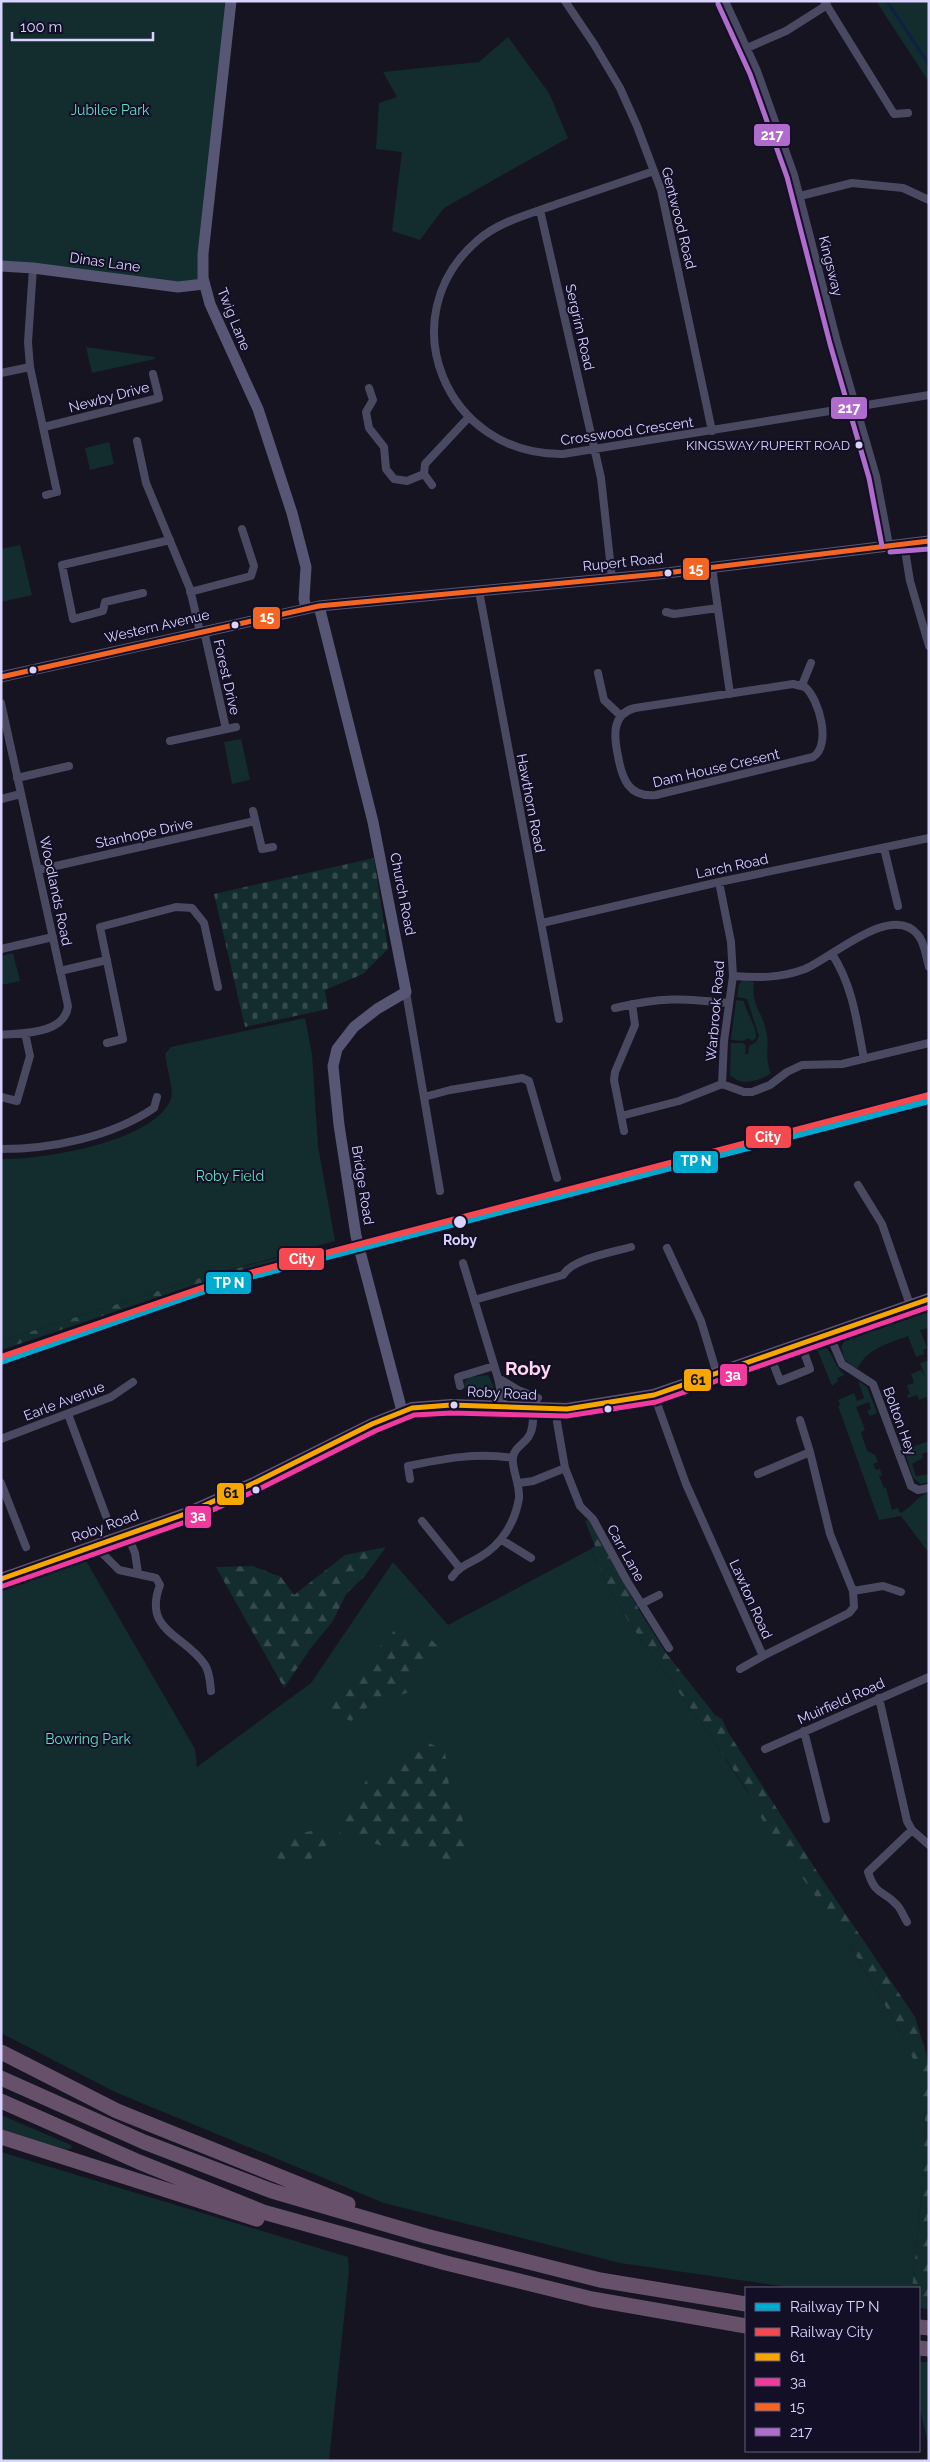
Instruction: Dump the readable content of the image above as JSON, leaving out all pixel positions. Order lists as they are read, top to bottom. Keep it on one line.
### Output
{"streets":{"main road":["Roby Road"],"street":["Gentwood Road","Dinas Lane","Kingsway","Twig Lane","Sergrim Road","Newby Drive","Crosswood Crescent","Rupert Road","Western Avenue","Forest Drive","Dam House Cresent","Hawthorn Road","Stanhope Drive","Larch Road","Woodlands Road","Church Road","Warbrook Road","Bridge Road","Earle Avenue","Bolton Hey","Carr Lane","Lawton Road","Muirfield Road"]},"crossings":[["Gentwood Road","Crosswood Crescent"],["Dinas Lane","Twig Lane"],["Kingsway","Crosswood Crescent"],["Kingsway","Rupert Road"],["Twig Lane","Western Avenue"],["Sergrim Road","Crosswood Crescent"],["Sergrim Road","Rupert Road"],["Rupert Road","Western Avenue"],["Rupert Road","Hawthorn Road"],["Rupert Road","Church Road"],["Western Avenue","Forest Drive"],["Western Avenue","Church Road"],["Hawthorn Road","Larch Road"],["Stanhope Drive","Woodlands Road"],["Larch Road","Warbrook Road"],["Church Road","Bridge Road"],["Bridge Road","Roby Road"],["Roby Road","Bolton Hey"],["Roby Road","Lawton Road"]],"districts":["Roby"],"parks":["Jubilee Park","Roby Field","Bowring Park"],"places":["KINGSWAY/RUPERT ROAD","Roby"],"lines":["transit line 217","transit line 15","rail line City","transit line 61","transit line 3a"],"legend":["Railway TP N","Railway City","61","3a","15","217"],"scale_bar":"100 m"}
